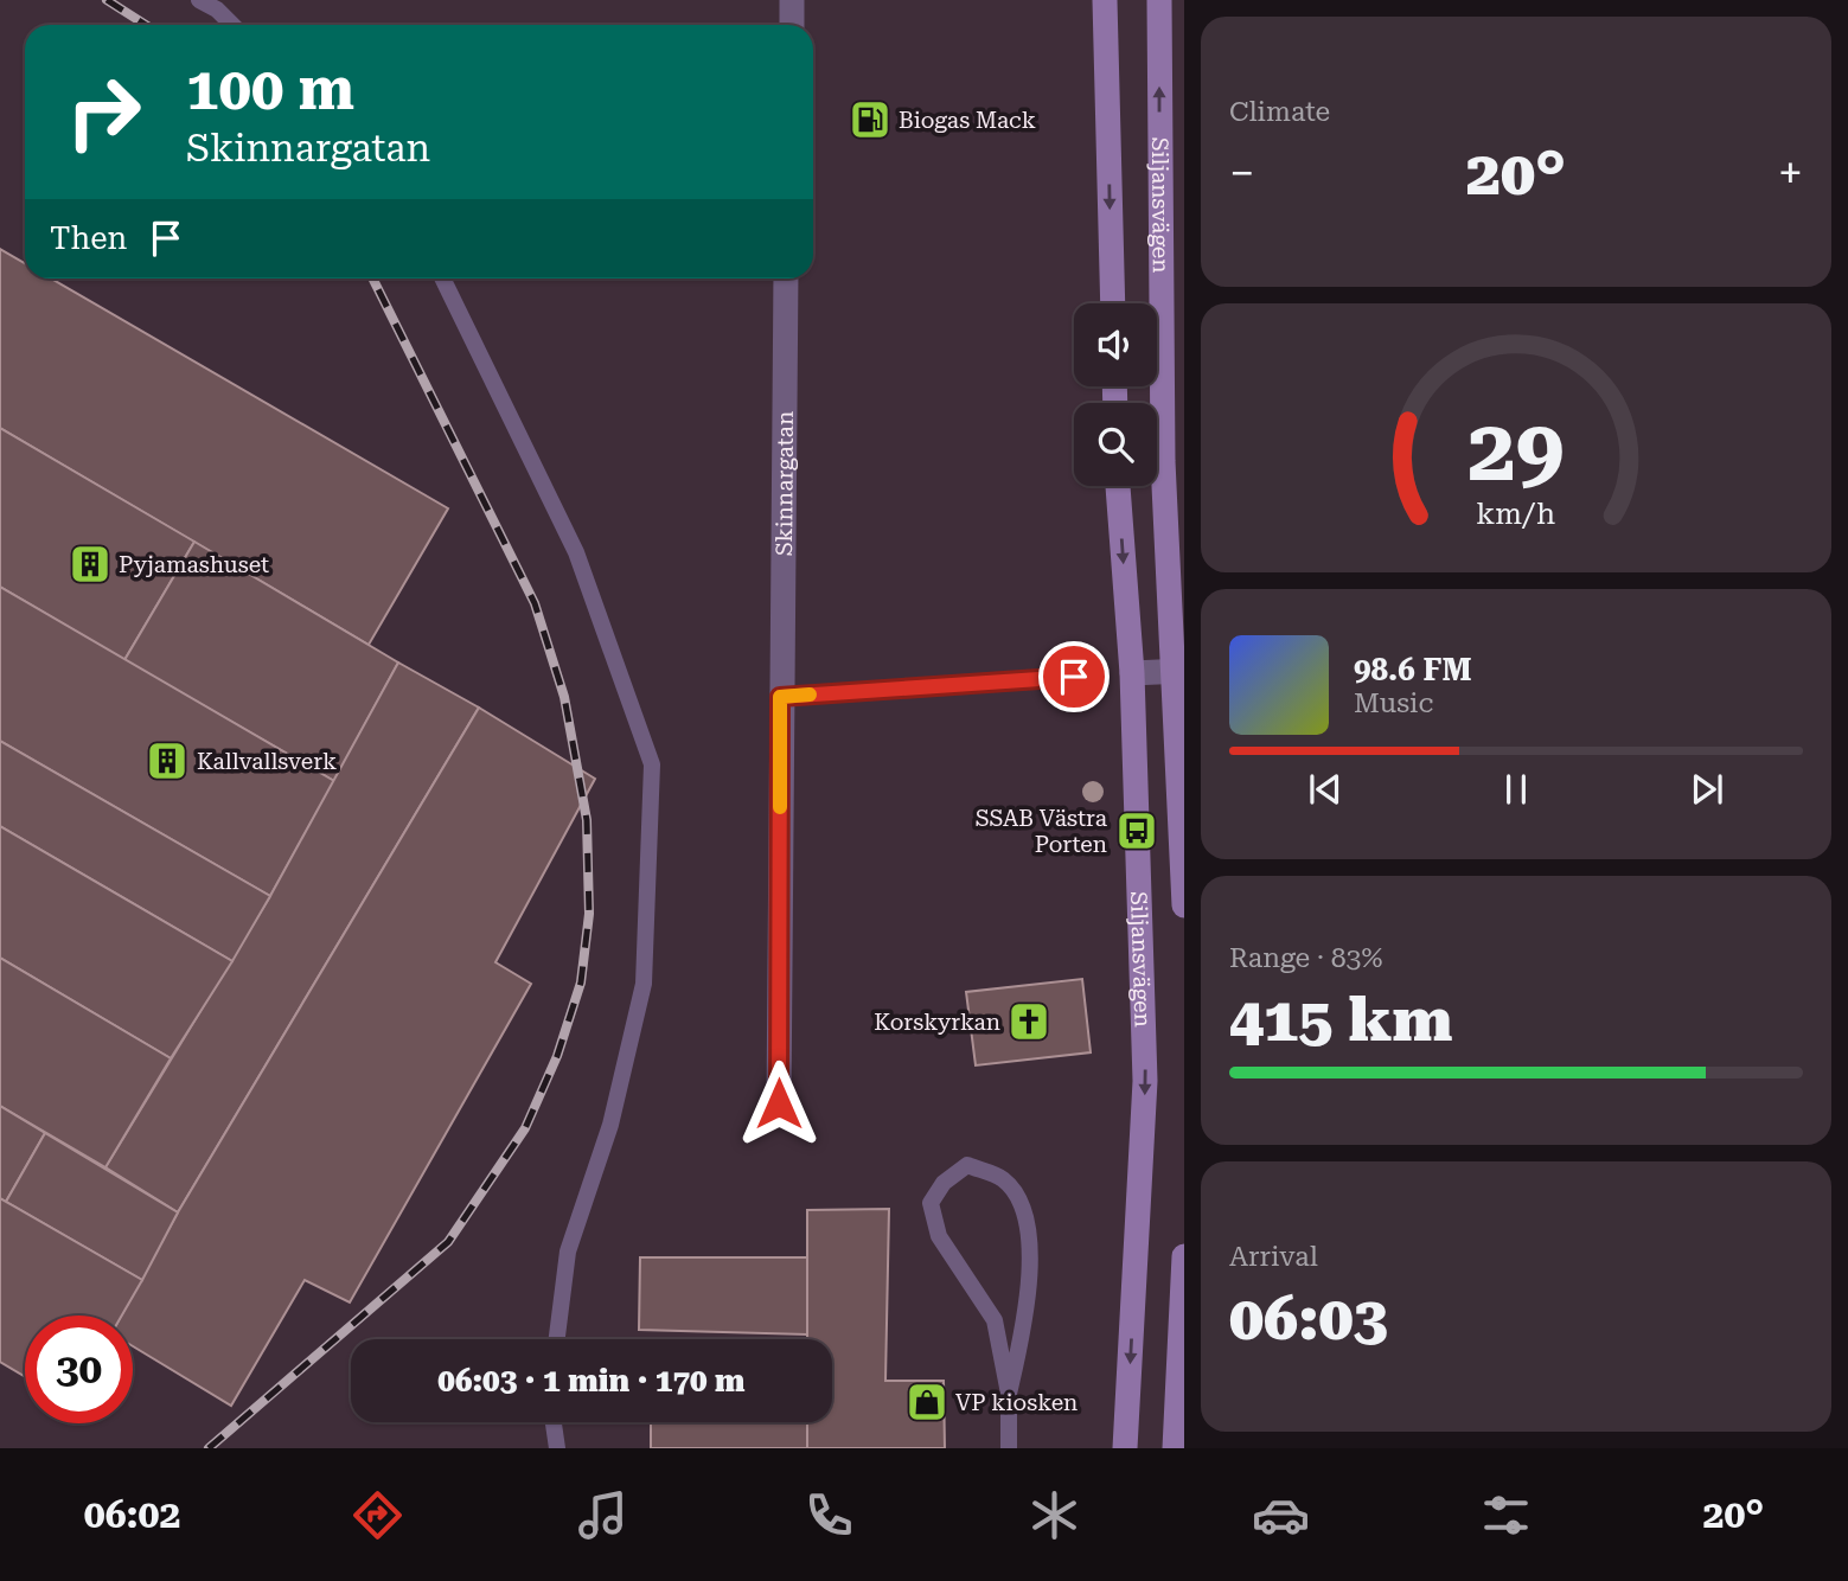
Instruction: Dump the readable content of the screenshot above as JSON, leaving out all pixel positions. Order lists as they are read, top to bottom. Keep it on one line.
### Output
{"streets":{"street":["Siljansvägen","Skinnargatan"]},"places":{"fuel station":["Biogas Mack"],"building":["Pyjamashuset","Kallvallsverk"],"bus stop":["SSAB Västra Porten"],"church":["Korskyrkan"],"shop":["VP kiosken"]},"page":{"tile":["Climate",["Range · 83%","415 km"],["Arrival","06:03"]],"turn":["100 m","Skinnargatan"],"heat":["−","20°","+"],"then":"Then","song":["98.6 FM","Music"],"limit":"30","trip":"06:03 · 1 min · 170 m","tabs":["06:02","20°"],"gauge":["29","km/h"]}}
